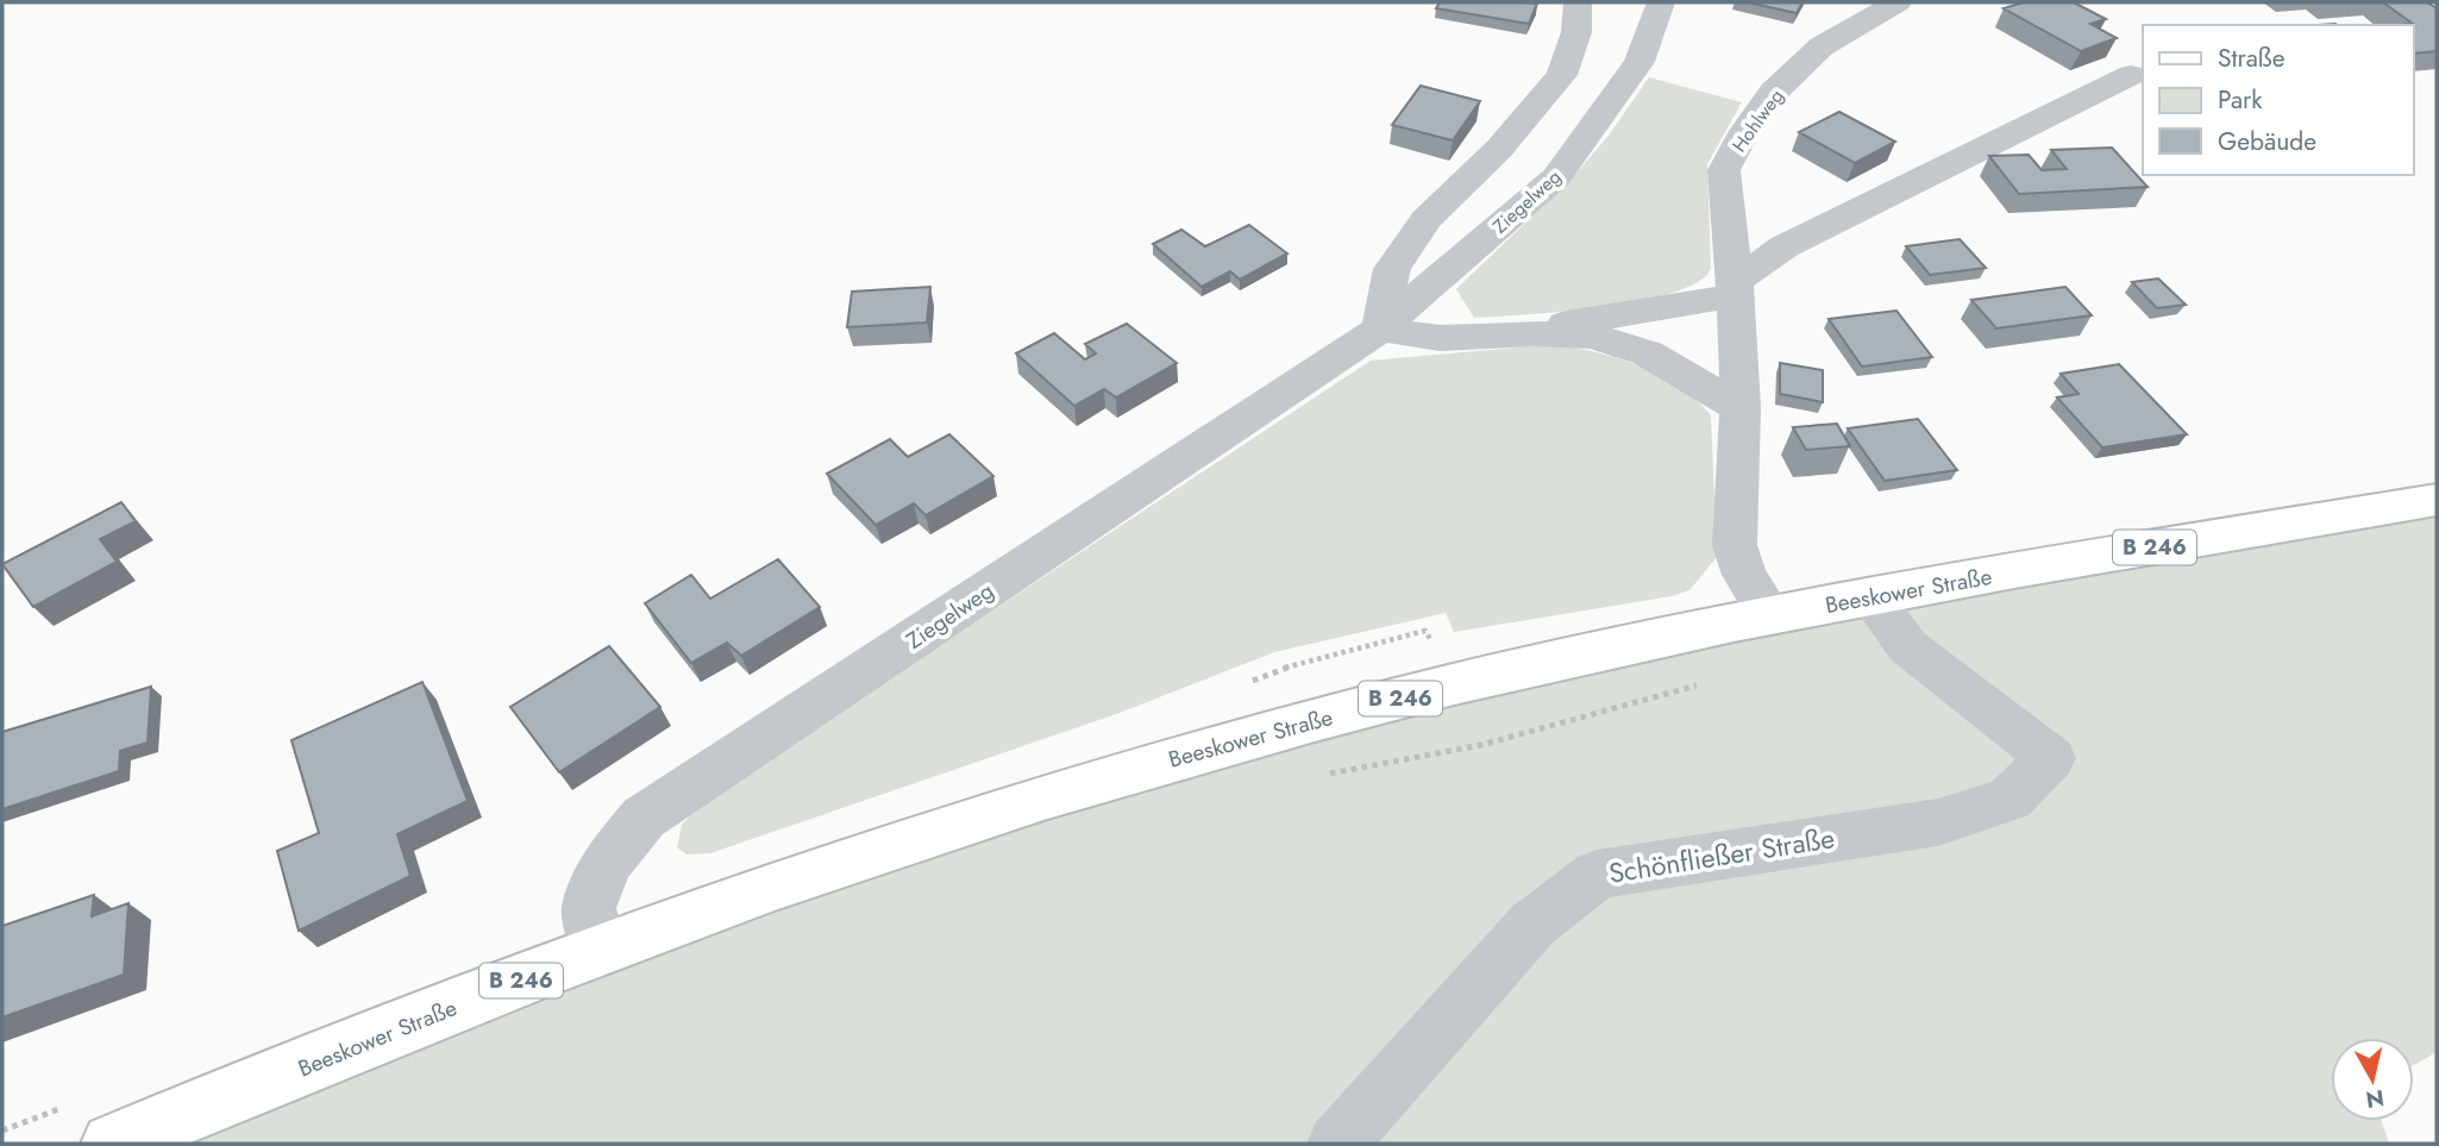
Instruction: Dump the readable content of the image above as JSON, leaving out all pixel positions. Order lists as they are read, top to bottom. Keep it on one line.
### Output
{"streets":{"main road":["B 246","Beeskower Straße"],"street":["Hohlweg","Ziegelweg","Schönfließer Straße"]},"crossings":[["Hohlweg","Beeskower Straße"],["Ziegelweg","Beeskower Straße"],["Beeskower Straße","Schönfließer Straße"]],"legend":["Straße","Park","Gebäude"],"north":"bottom"}
